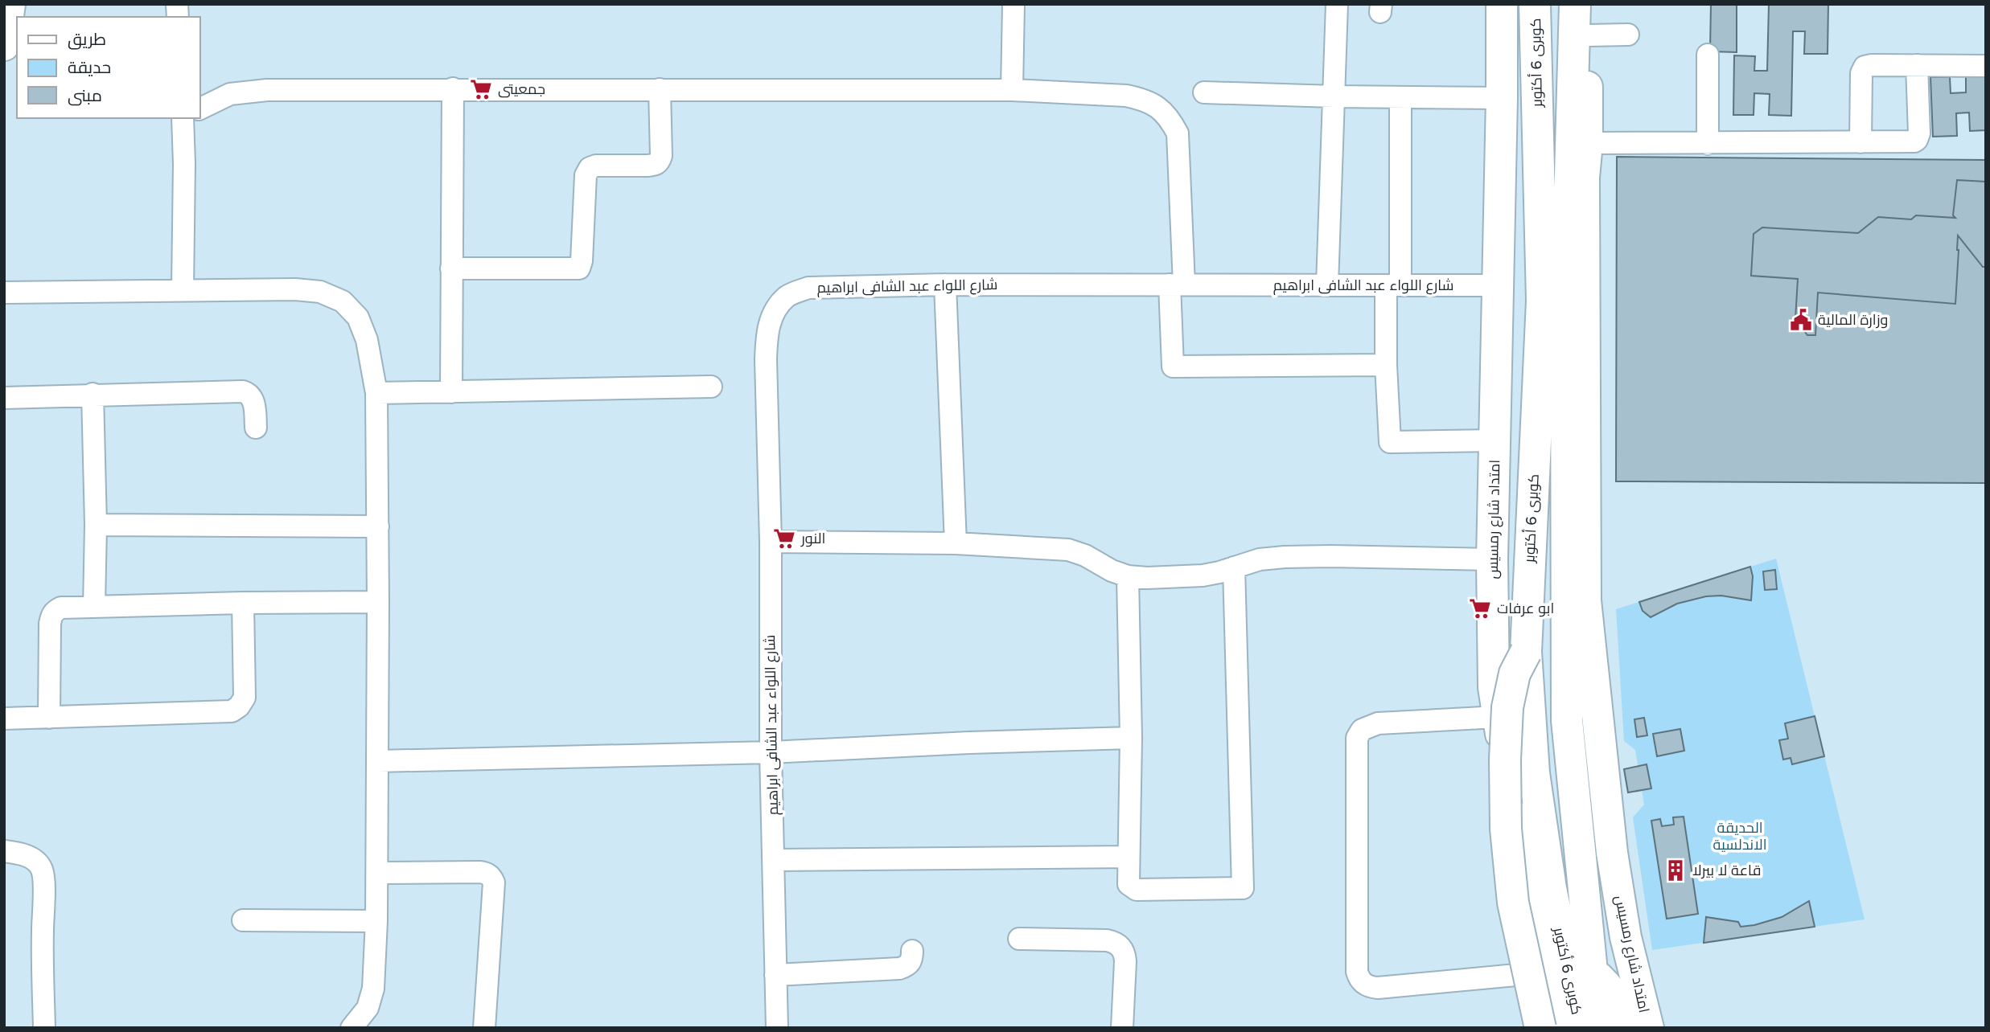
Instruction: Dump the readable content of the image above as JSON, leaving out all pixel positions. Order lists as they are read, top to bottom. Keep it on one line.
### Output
{"streets":{"main road":["كوبرى 6 أكتوبر","امتداد شارع رمسيس"],"street":["شارع اللواء عبد الشافى ابراهيم"]},"crossings":[["شارع اللواء عبد الشافى ابراهيم","امتداد شارع رمسيس"]],"parks":["الحديقة الاندلسية"],"places":{"supermarket":["جمعيتى","النور","ابو عرفات"],"public building":["وزارة المالية"],"building":["قاعة لا بيرلا"]},"legend":["طريق","حديقة","مبنى"]}
